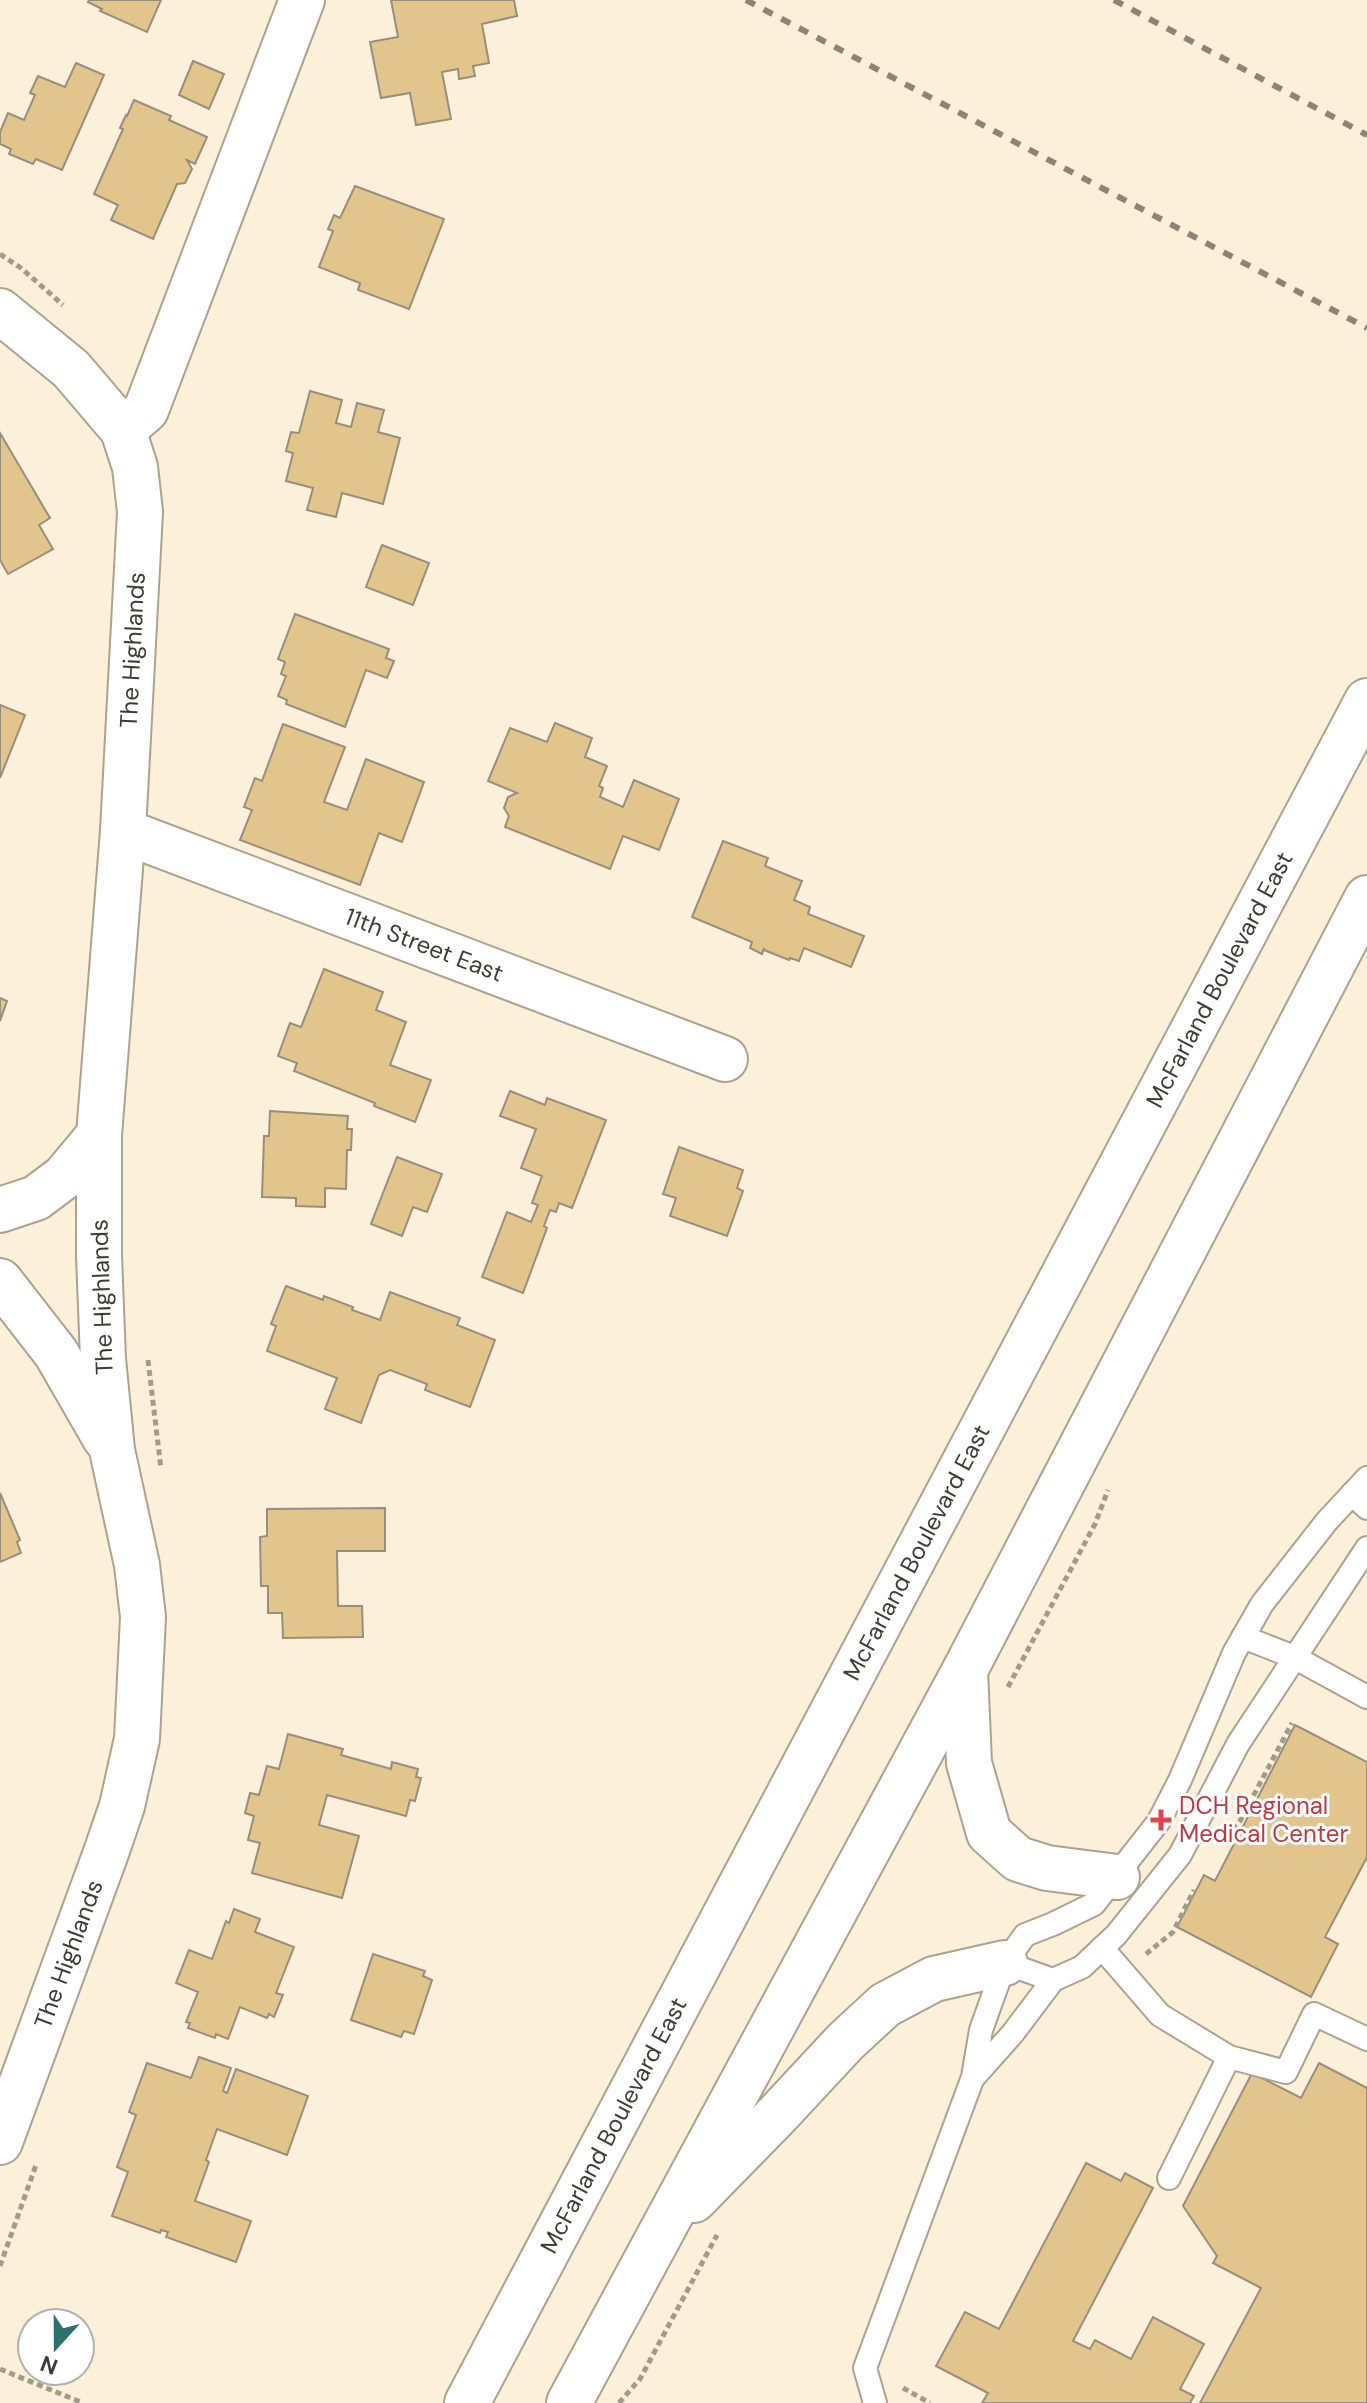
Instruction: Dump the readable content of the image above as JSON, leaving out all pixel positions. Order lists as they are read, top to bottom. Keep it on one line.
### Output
{"streets":{"main road":["The Highlands","11th Street East","McFarland Boulevard East"]},"crossings":[["The Highlands","11th Street East"]],"places":{"health":["DCH Regional Medical Center"]},"north":"bottom"}
